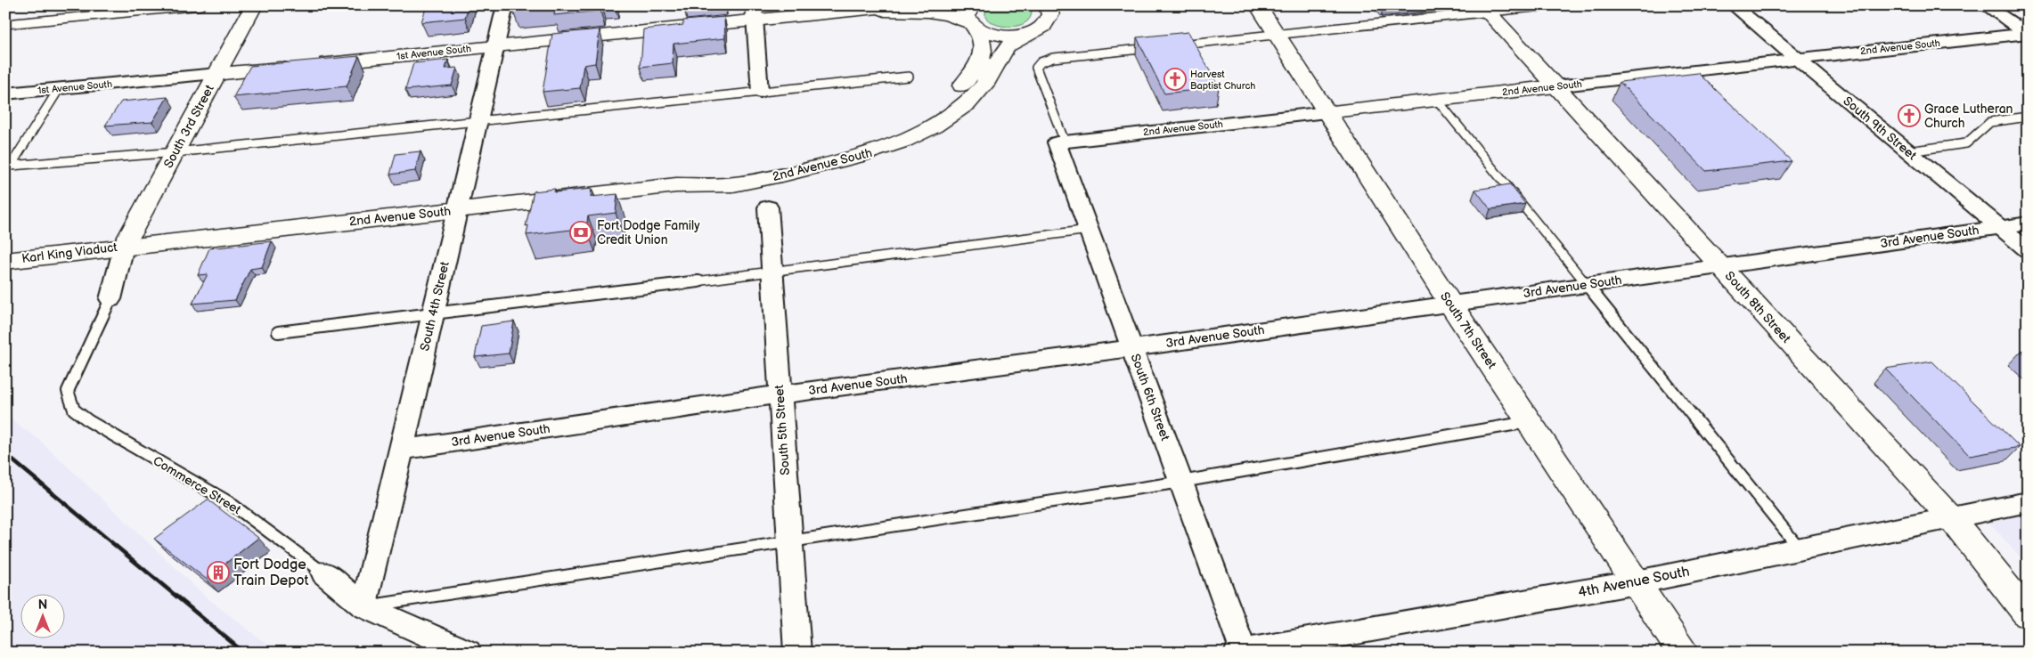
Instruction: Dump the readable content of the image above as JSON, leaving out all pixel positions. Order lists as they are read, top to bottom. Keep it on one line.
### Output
{"streets":{"main road":["2nd Avenue South","1st Avenue South","South 3rd Street","Karl King Viaduct","South 8th Street","South 7th Street"],"street":["South 9th Street","3rd Avenue South","South 4th Street","South 6th Street","South 5th Street","Commerce Street","4th Avenue South"]},"crossings":[["2nd Avenue South","1st Avenue South"],["2nd Avenue South","South 3rd Street"],["2nd Avenue South","South 9th Street"],["2nd Avenue South","Karl King Viaduct"],["2nd Avenue South","South 4th Street"],["2nd Avenue South","South 8th Street"],["2nd Avenue South","South 7th Street"],["2nd Avenue South","South 6th Street"],["2nd Avenue South","Commerce Street"],["1st Avenue South","South 3rd Street"],["1st Avenue South","South 4th Street"],["South 3rd Street","Karl King Viaduct"],["South 3rd Street","Commerce Street"],["South 9th Street","3rd Avenue South"],["3rd Avenue South","South 4th Street"],["3rd Avenue South","South 8th Street"],["3rd Avenue South","South 7th Street"],["3rd Avenue South","South 6th Street"],["3rd Avenue South","South 5th Street"],["Karl King Viaduct","Commerce Street"],["South 4th Street","Commerce Street"],["South 8th Street","4th Avenue South"],["South 7th Street","4th Avenue South"],["South 6th Street","4th Avenue South"]],"places":{"church":["Harvest Baptist Church","Grace Lutheran Church"],"bank":["Fort Dodge Family Credit Union"],"building":["Fort Dodge Train Depot"]},"north":"top"}
